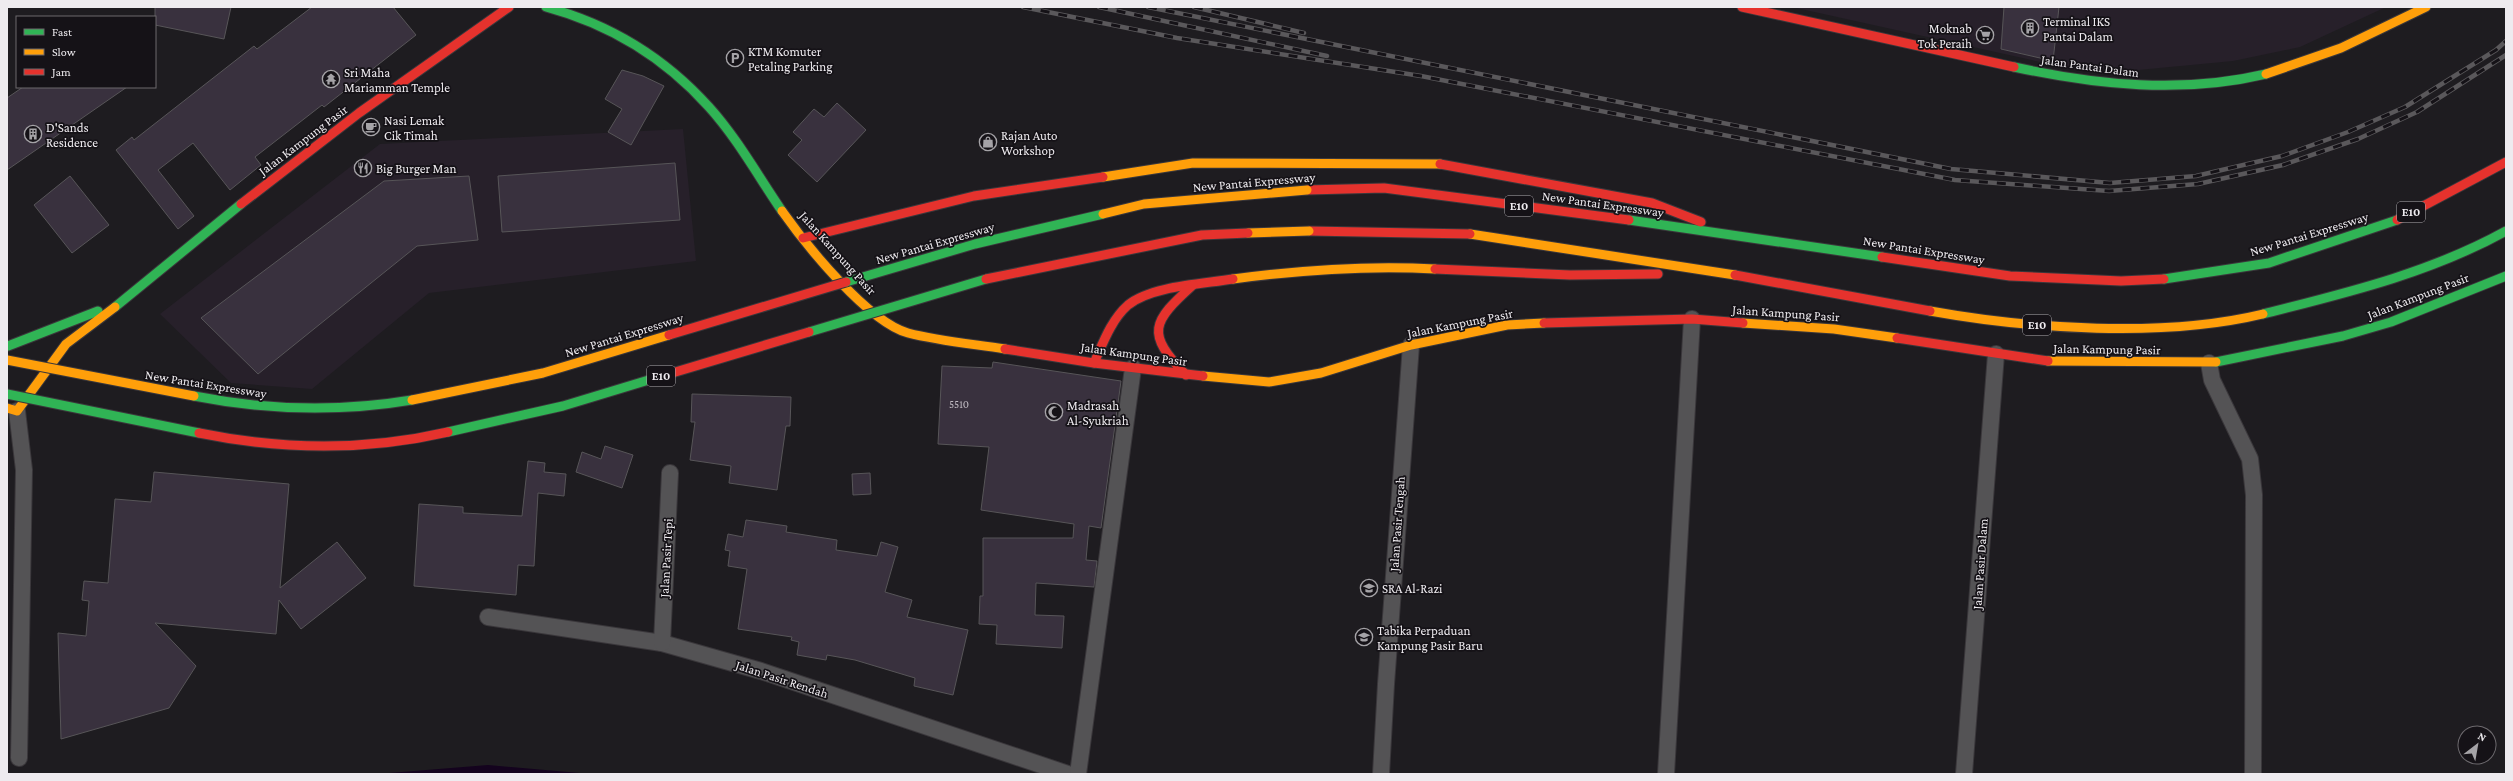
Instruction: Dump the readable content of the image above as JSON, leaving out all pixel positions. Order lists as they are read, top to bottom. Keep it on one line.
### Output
{"streets":{"main road":["Jalan Pantai Dalam","Jalan Kampung Pasir","New Pantai Expressway","E10"],"street":["Jalan Pasir Tengah","Jalan Pasir Tepi","Jalan Pasir Dalam","Jalan Pasir Rendah"]},"crossings":[["Jalan Kampung Pasir","Jalan Pasir Tengah"],["Jalan Kampung Pasir","Jalan Pasir Dalam"],["Jalan Pasir Tepi","Jalan Pasir Rendah"]],"places":{"building":["Terminal IKS Pantai Dalam","D'Sands Residence"],"supermarket":["Moknab Tok Peraih"],"parking":["KTM Komuter Petaling Parking"],"temple":["Sri Maha Mariamman Temple"],"cafe":["Nasi Lemak Cik Timah"],"shop":["Rajan Auto Workshop"],"restaurant":["Big Burger Man"],"mosque":["Madrasah Al-Syukriah"],"school or university":["SRA Al-Razi","Tabika Perpaduan Kampung Pasir Baru"]},"house_numbers":["5510"],"legend":["Fast","Slow","Jam"],"north":"top right"}
